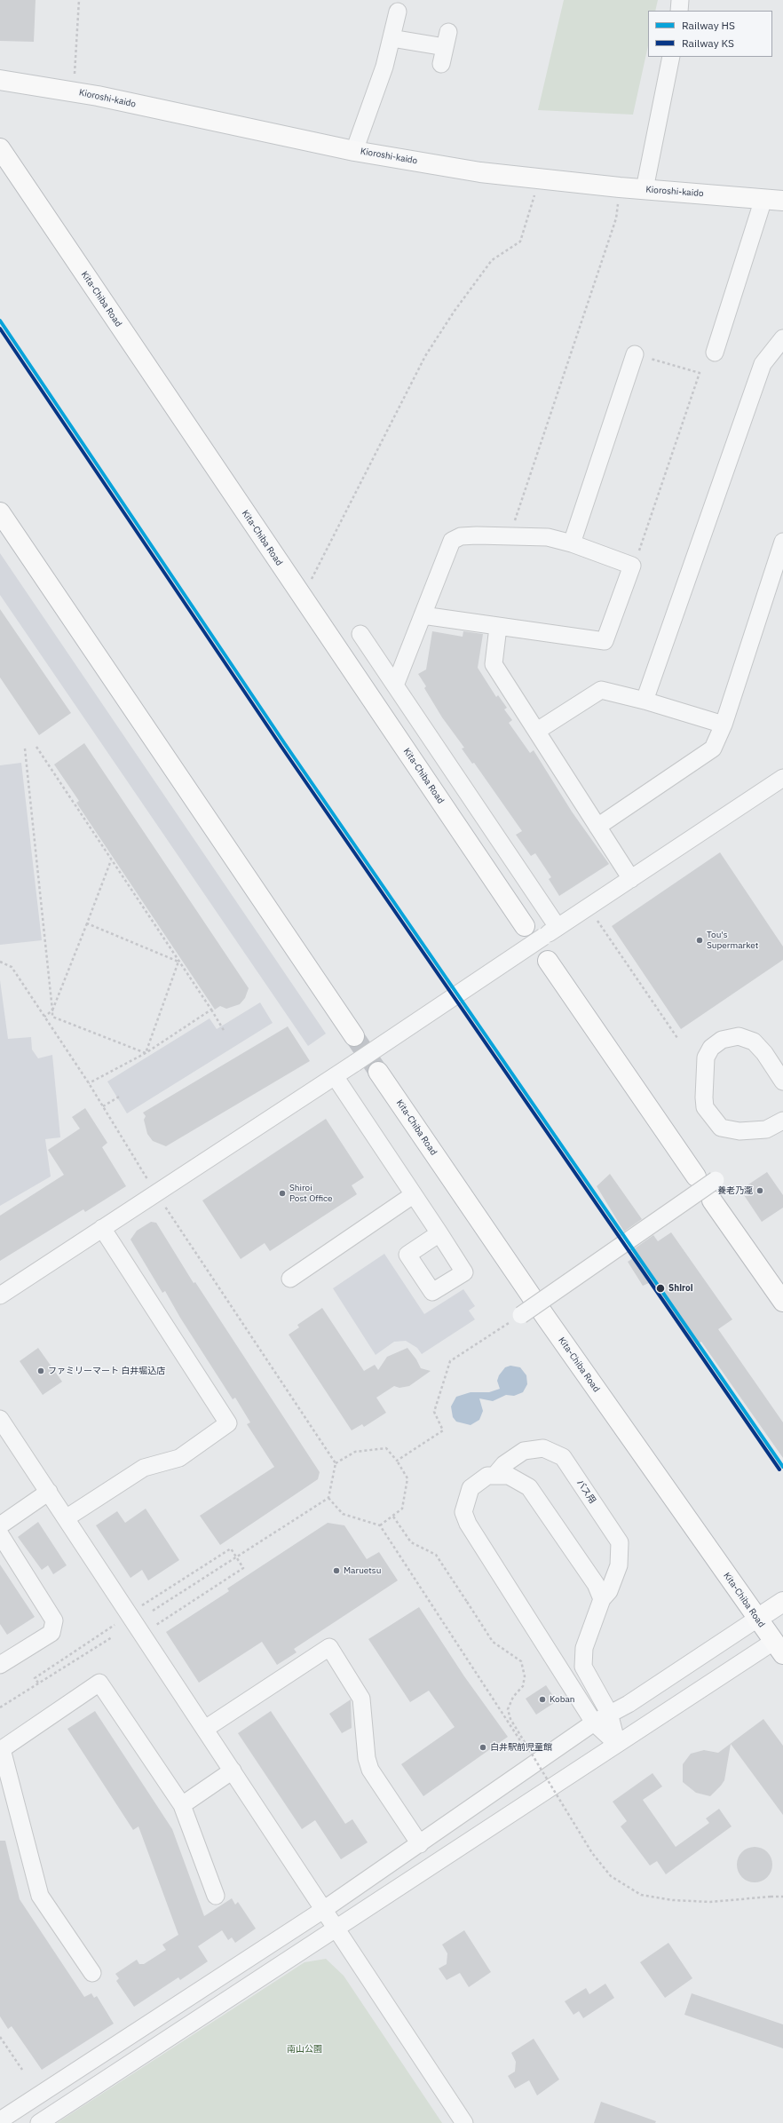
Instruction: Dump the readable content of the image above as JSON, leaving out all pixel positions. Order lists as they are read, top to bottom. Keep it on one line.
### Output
{"streets":{"main road":["Kioroshi-kaido","Kita-Chiba Road"],"street":["バス用"]},"parks":["南山公園"],"places":["Tou's Supermarket","養老乃瀧","Shiroi Post Office","Shiroi","ファミリーマート 白井堀込店","Maruetsu","Koban","白井駅前児童館"],"lines":["rail line HS","rail line KS"],"legend":["Railway HS","Railway KS"]}
